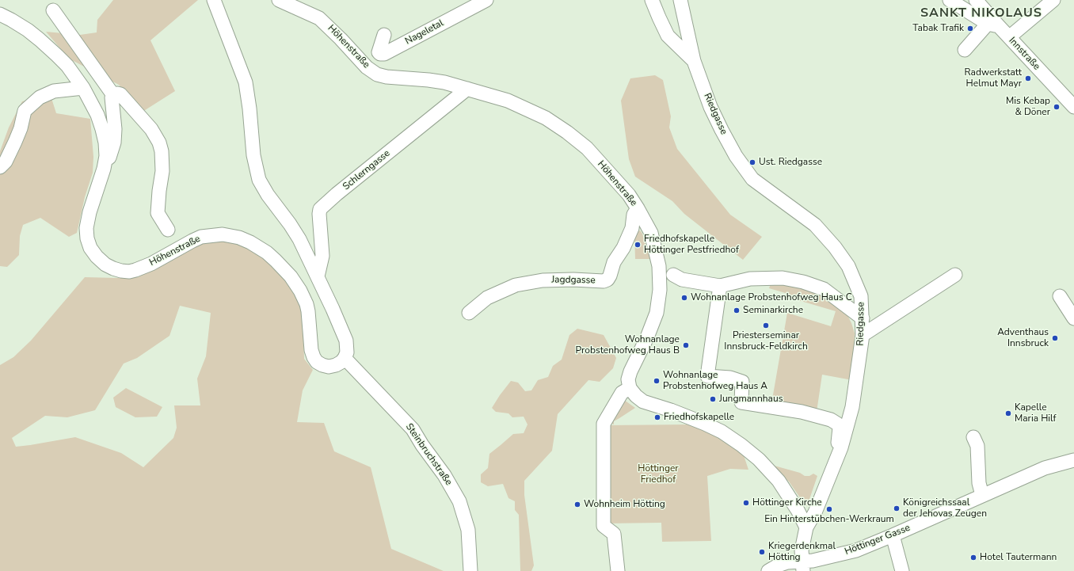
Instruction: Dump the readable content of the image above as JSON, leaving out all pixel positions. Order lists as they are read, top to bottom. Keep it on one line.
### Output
{"streets":{"street":["Nageletal","Höhenstraße","Innstraße","Riedgasse","Schlerngasse","Jagdgasse","Steinbruchstraße","Höttinger Gasse"]},"crossings":[["Höhenstraße","Schlerngasse"],["Höhenstraße","Jagdgasse"],["Höhenstraße","Steinbruchstraße"],["Riedgasse","Höttinger Gasse"]],"districts":["SANKT NIKOLAUS"],"parks":["Höttinger Friedhof"],"places":["Tabak Trafik","Radwerkstatt Helmut Mayr","Mis Kebap & Döner","Ust. Riedgasse","Friedhofskapelle Höttinger Pestfriedhof","Wohnanlage Probstenhofweg Haus C","Seminarkirche","Priesterseminar Innsbruck-Feldkirch","Adventhaus Innsbruck","Wohnanlage Probstenhofweg Haus B","Wohnanlage Probstenhofweg Haus A","Jungmannhaus","Kapelle Maria Hilf","Friedhofskapelle","Höttinger Kirche","Wohnheim Hötting","Königreichssaal der Jehovas Zeugen","Ein Hinterstübchen-Werkraum","Kriegerdenkmal Hötting","Hotel Tautermann"]}
